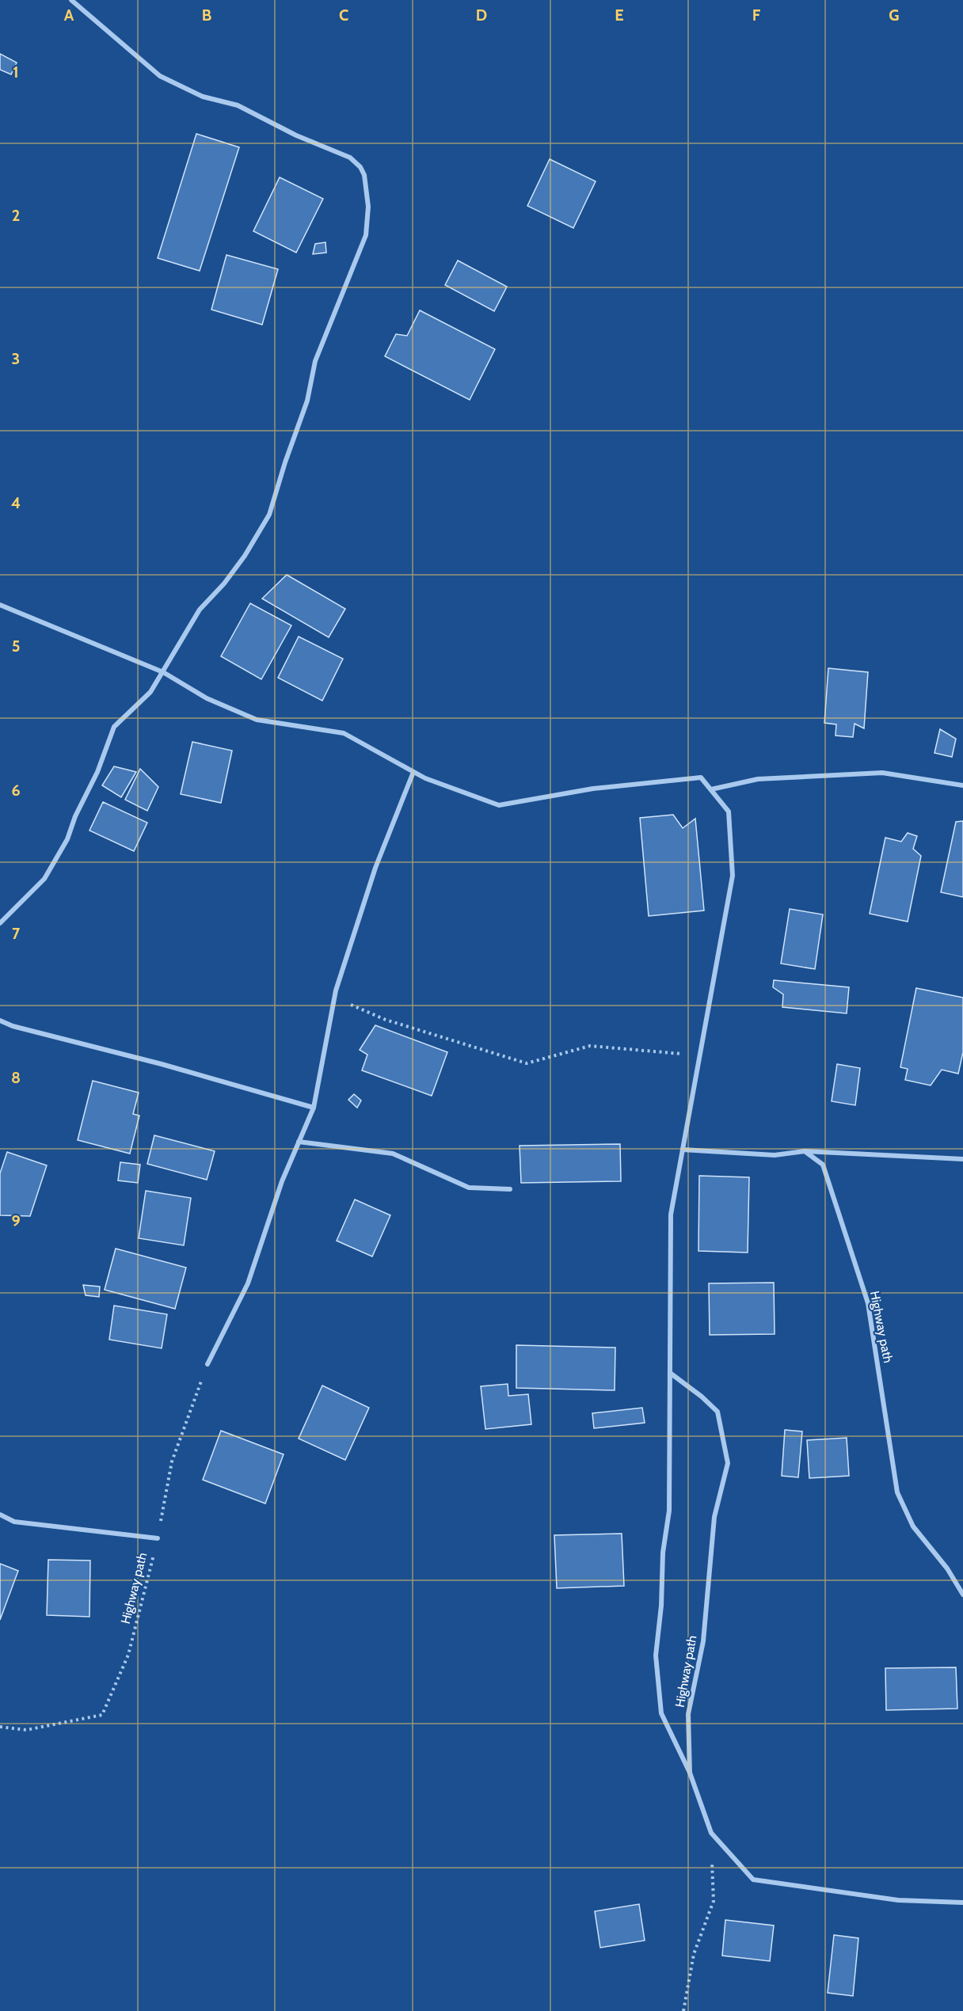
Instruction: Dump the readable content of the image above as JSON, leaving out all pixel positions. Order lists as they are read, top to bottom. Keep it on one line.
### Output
{"streets":{"street":["Highway path"]},"grid":{"columns":["A","B","C","D","E","F","G"],"rows":["1","2","3","4","5","6","7","8","9"]}}
